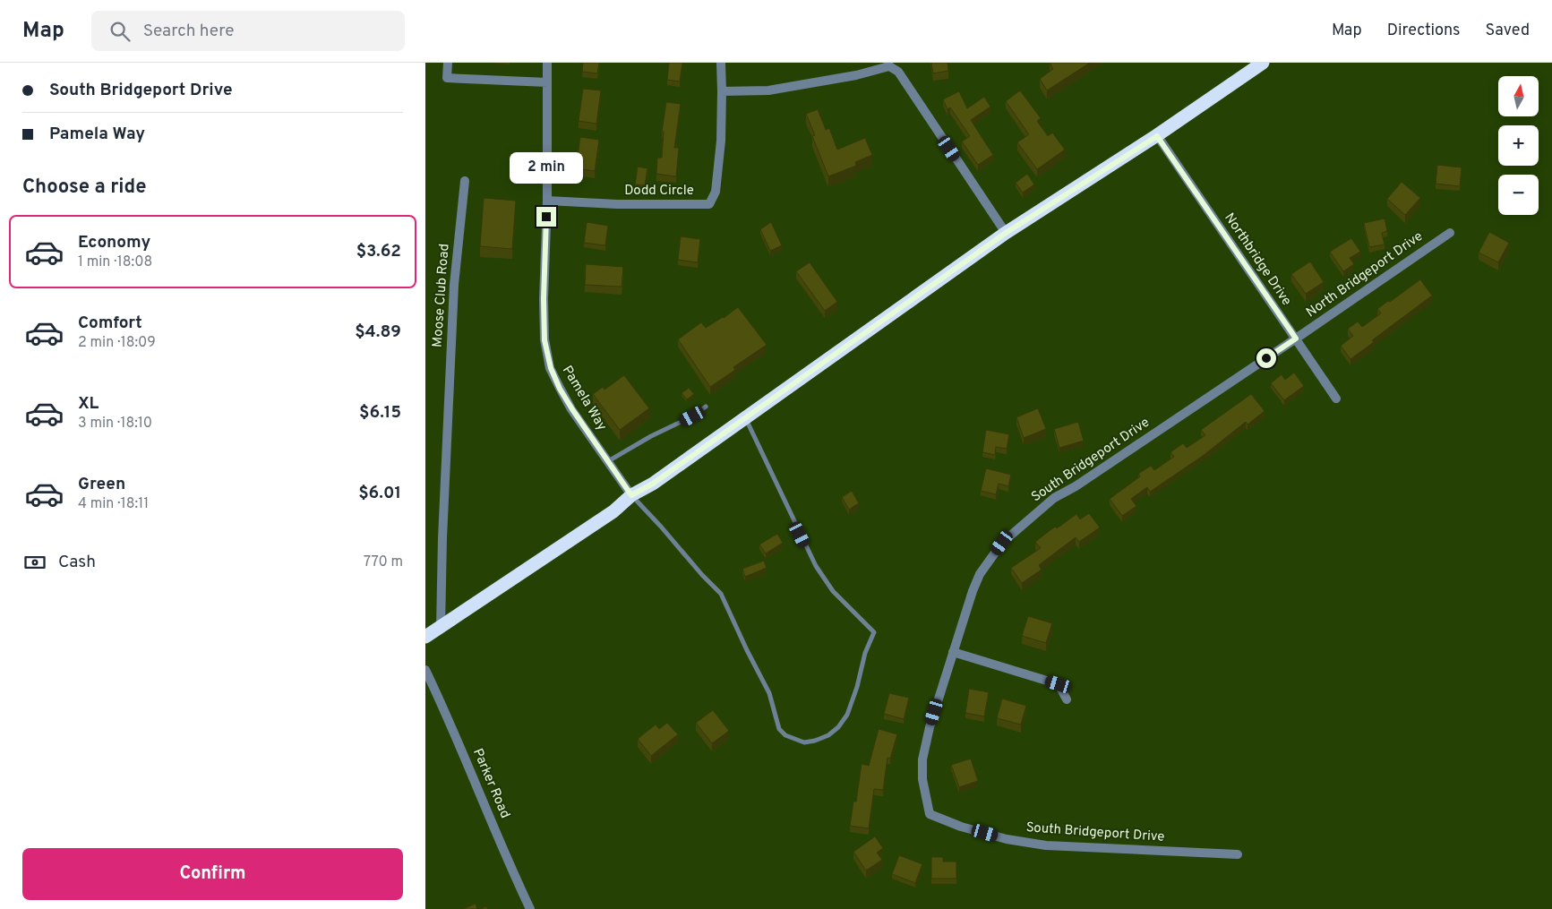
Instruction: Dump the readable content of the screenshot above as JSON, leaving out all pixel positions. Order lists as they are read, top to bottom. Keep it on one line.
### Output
{"streets":{"street":["Dodd Circle","Northbridge Drive","North Bridgeport Drive","Moose Club Road","Pamela Way","South Bridgeport Drive","Parker Road"]},"crossings":[["Dodd Circle","Pamela Way"],["Northbridge Drive","North Bridgeport Drive"],["Northbridge Drive","South Bridgeport Drive"],["North Bridgeport Drive","South Bridgeport Drive"]],"north":"top","page":{"header":"Map","search":"Search here","nav":["Map","Directions","Saved"],"banner":["South Bridgeport Drive","Pamela Way"],"map_buttons":["+","−"],"bubble":"2 min","heading":"Choose a ride","list":[{"name":"Economy","note":"1 min · 18:08","value":"$3.62"},{"name":"Comfort","note":"2 min · 18:09","value":"$4.89"},{"name":"XL","note":"3 min · 18:10","value":"$6.15"},{"name":"Green","note":"4 min · 18:11","value":"$6.01"}],"pay":["Cash","770 m"],"buttons":"Confirm"}}
